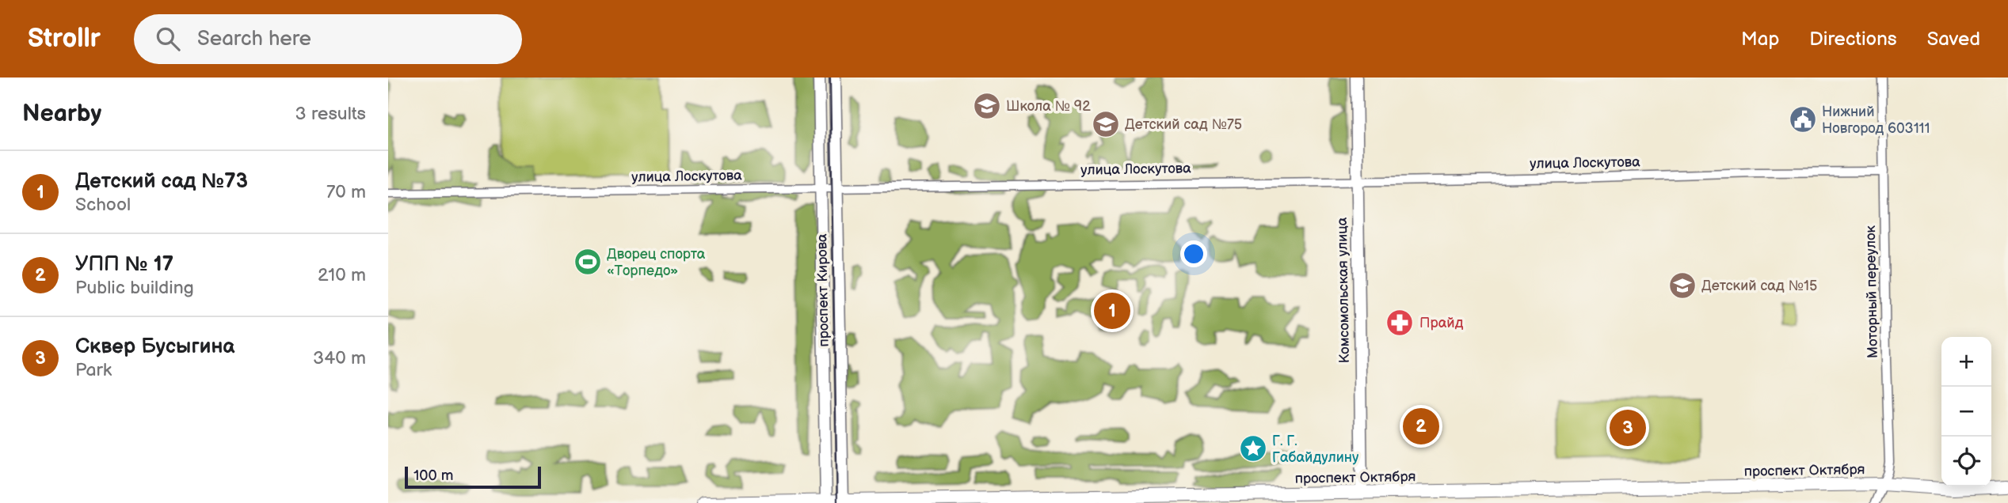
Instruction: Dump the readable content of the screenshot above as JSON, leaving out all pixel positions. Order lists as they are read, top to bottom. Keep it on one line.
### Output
{"streets":{"main road":["проспект Октября"],"street":["улица Лоскутова","проспект Кирова","Комсомольская улица","Моторный переулок"]},"crossings":[["улица Лоскутова","проспект Кирова"],["улица Лоскутова","Комсомольская улица"],["улица Лоскутова","Моторный переулок"],["проспект Кирова","проспект Октября"],["Комсомольская улица","проспект Октября"],["Моторный переулок","проспект Октября"]],"places":{"school or university":["Школа № 92","Детский сад №75","Детский сад №15"],"public building":["Нижний Новгород 603111"],"sports":["Дворец спорта «Торпедо»"],"pharmacy":["Прайд"],"place":["Г. Г. Габайдулину"]},"scale_bar":"100 m","page":{"header":"Strollr","search":"Search here","nav":["Map","Directions","Saved"],"heading":["Nearby","3 results"],"list":[{"mark":"1","name":"Детский сад №73","note":"School","value":"70 m"},{"mark":"2","name":"УПП № 17","note":"Public building","value":"210 m"},{"mark":"3","name":"Сквер Бусыгина","note":"Park","value":"340 m"}],"pins":["1","2","3"],"map_buttons":["+","−"],"scale":"100 m"}}
